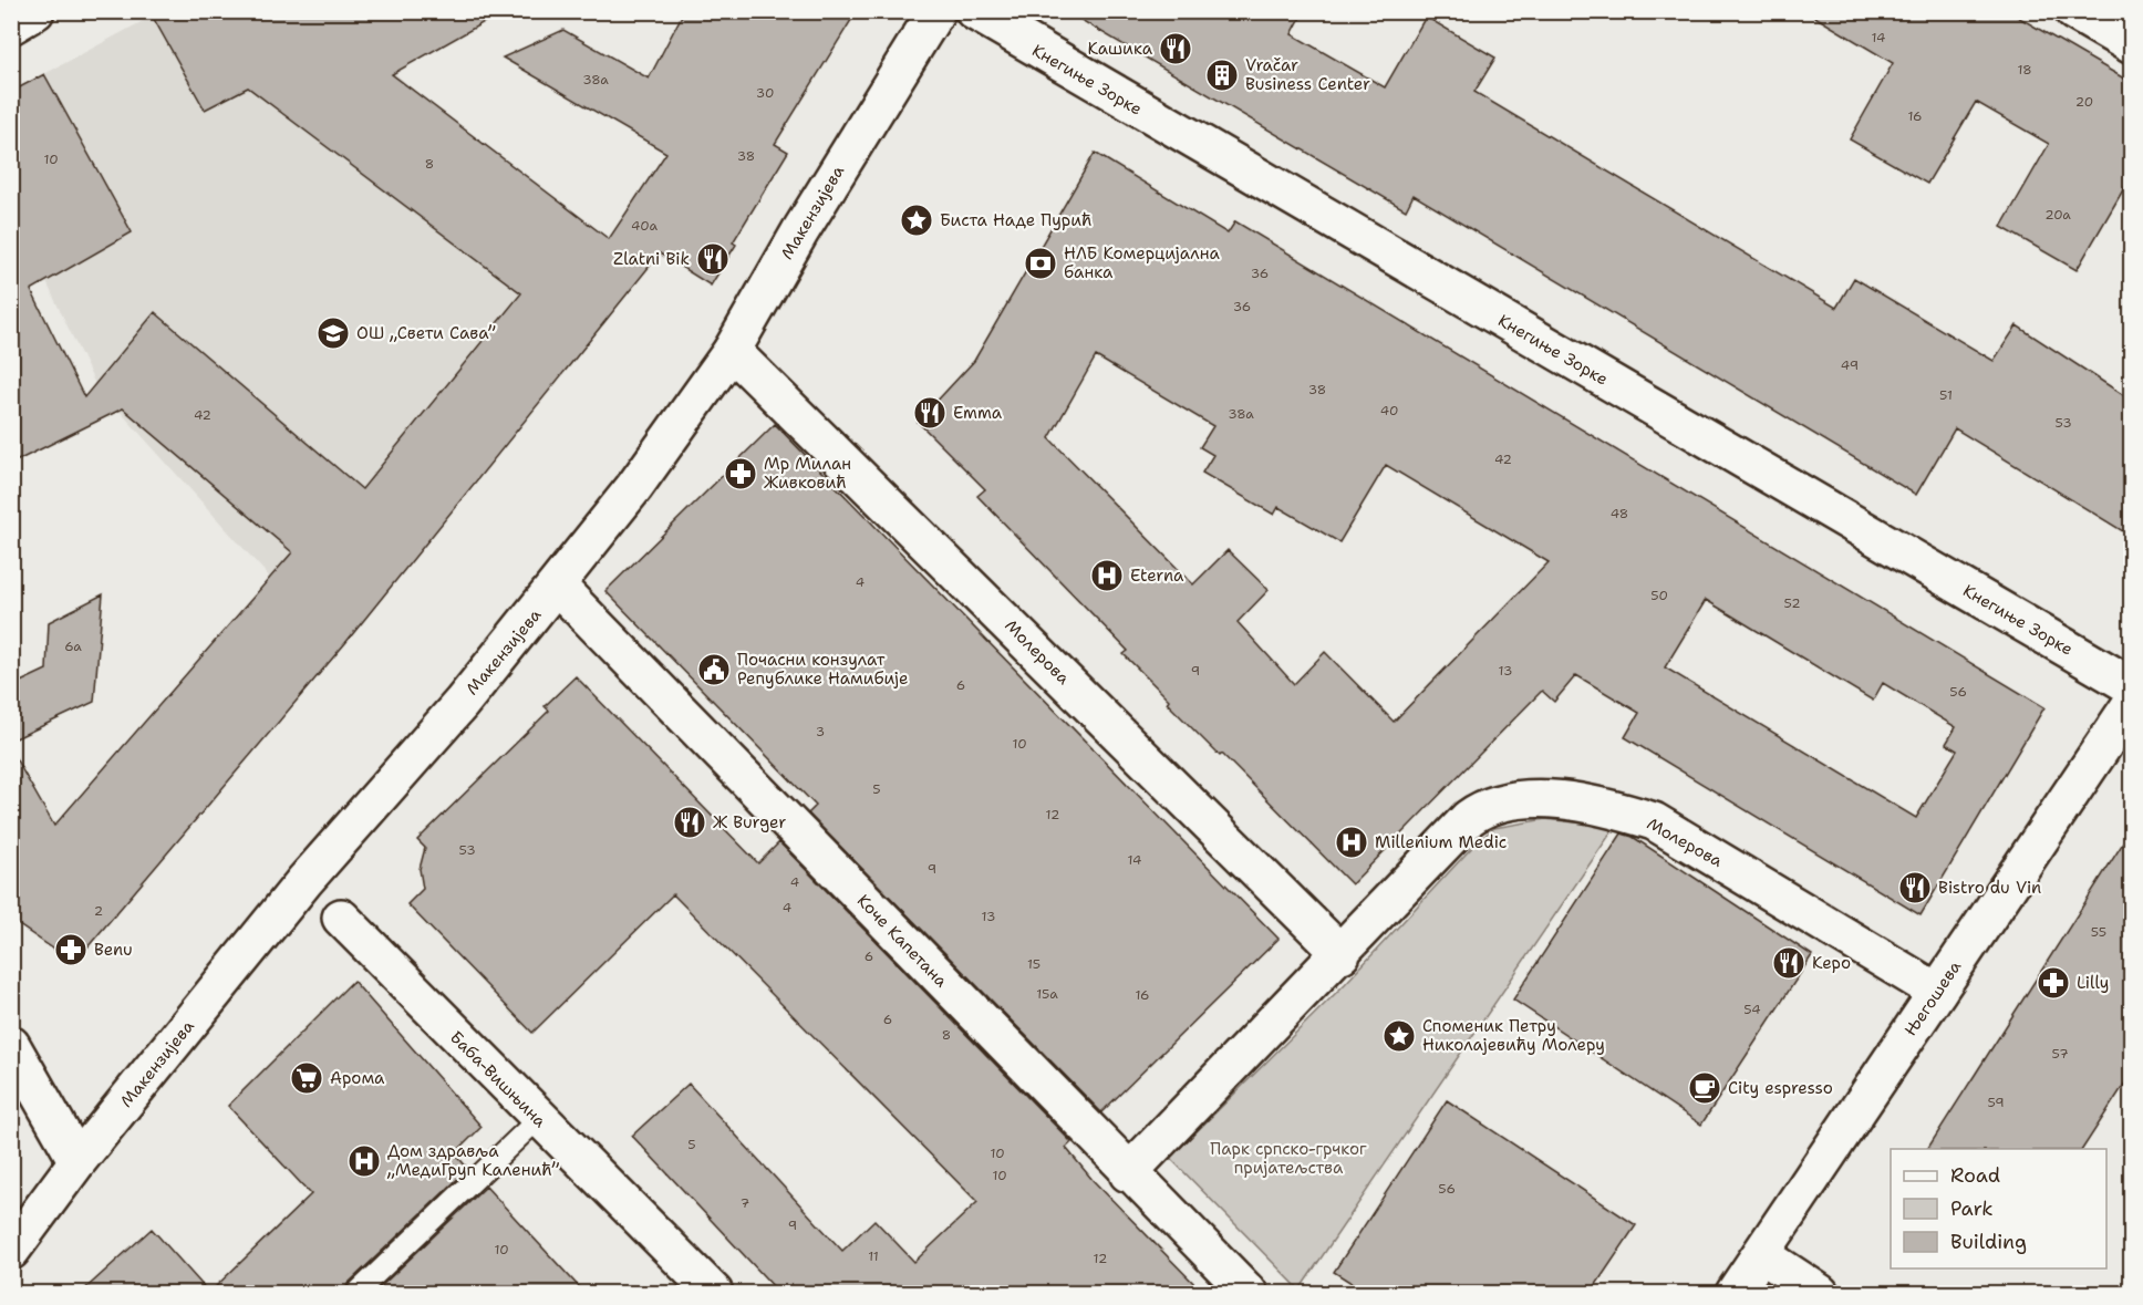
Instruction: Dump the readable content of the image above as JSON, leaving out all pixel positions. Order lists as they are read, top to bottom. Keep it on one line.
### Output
{"streets":{"street":["Кнегиње Зорке","Макензијева","Молерова","Коче Капетана","Његошева","Баба-Вишњина"]},"crossings":[["Макензијева","Молерова"],["Макензијева","Коче Капетана"],["Молерова","Коче Капетана"],["Молерова","Његошева"]],"parks":["Парк српско-грчког пријатељства"],"places":{"restaurant":["Кашика","Zlatni Bik","Emma","Ж Burger","Bistro du Vin","Kepo"],"building":["Vračar Business Center"],"place":["Биста Наде Пурић","Споменик Петру Николајевићу Молеру"],"bank":["НЛБ Комерцијална банка"],"school or university":["ОШ „Свети Сава”"],"pharmacy":["Мр Милан Живковић","Benu","Lilly"],"hospital":["Eterna","Millenium Medic","Дом здравља „МедиГруп Каленић”"],"public building":["Почасни конзулат Републике Намибије"],"supermarket":["Арома"],"cafe":["City espresso"]},"house_numbers":["14","18","38a","30","20","16","38","10","8","20a","40a","36","36","49","38","51","40","38a","42","53","42","48","4","50","52","6a","9","13","6","56","3","10","5","12","53","14","9","4","4","2","13","55","6","15","15a","16","54","6","8","57","59","5","10","10","56","7","9","10","11","12"],"legend":["Road","Park","Building"]}
